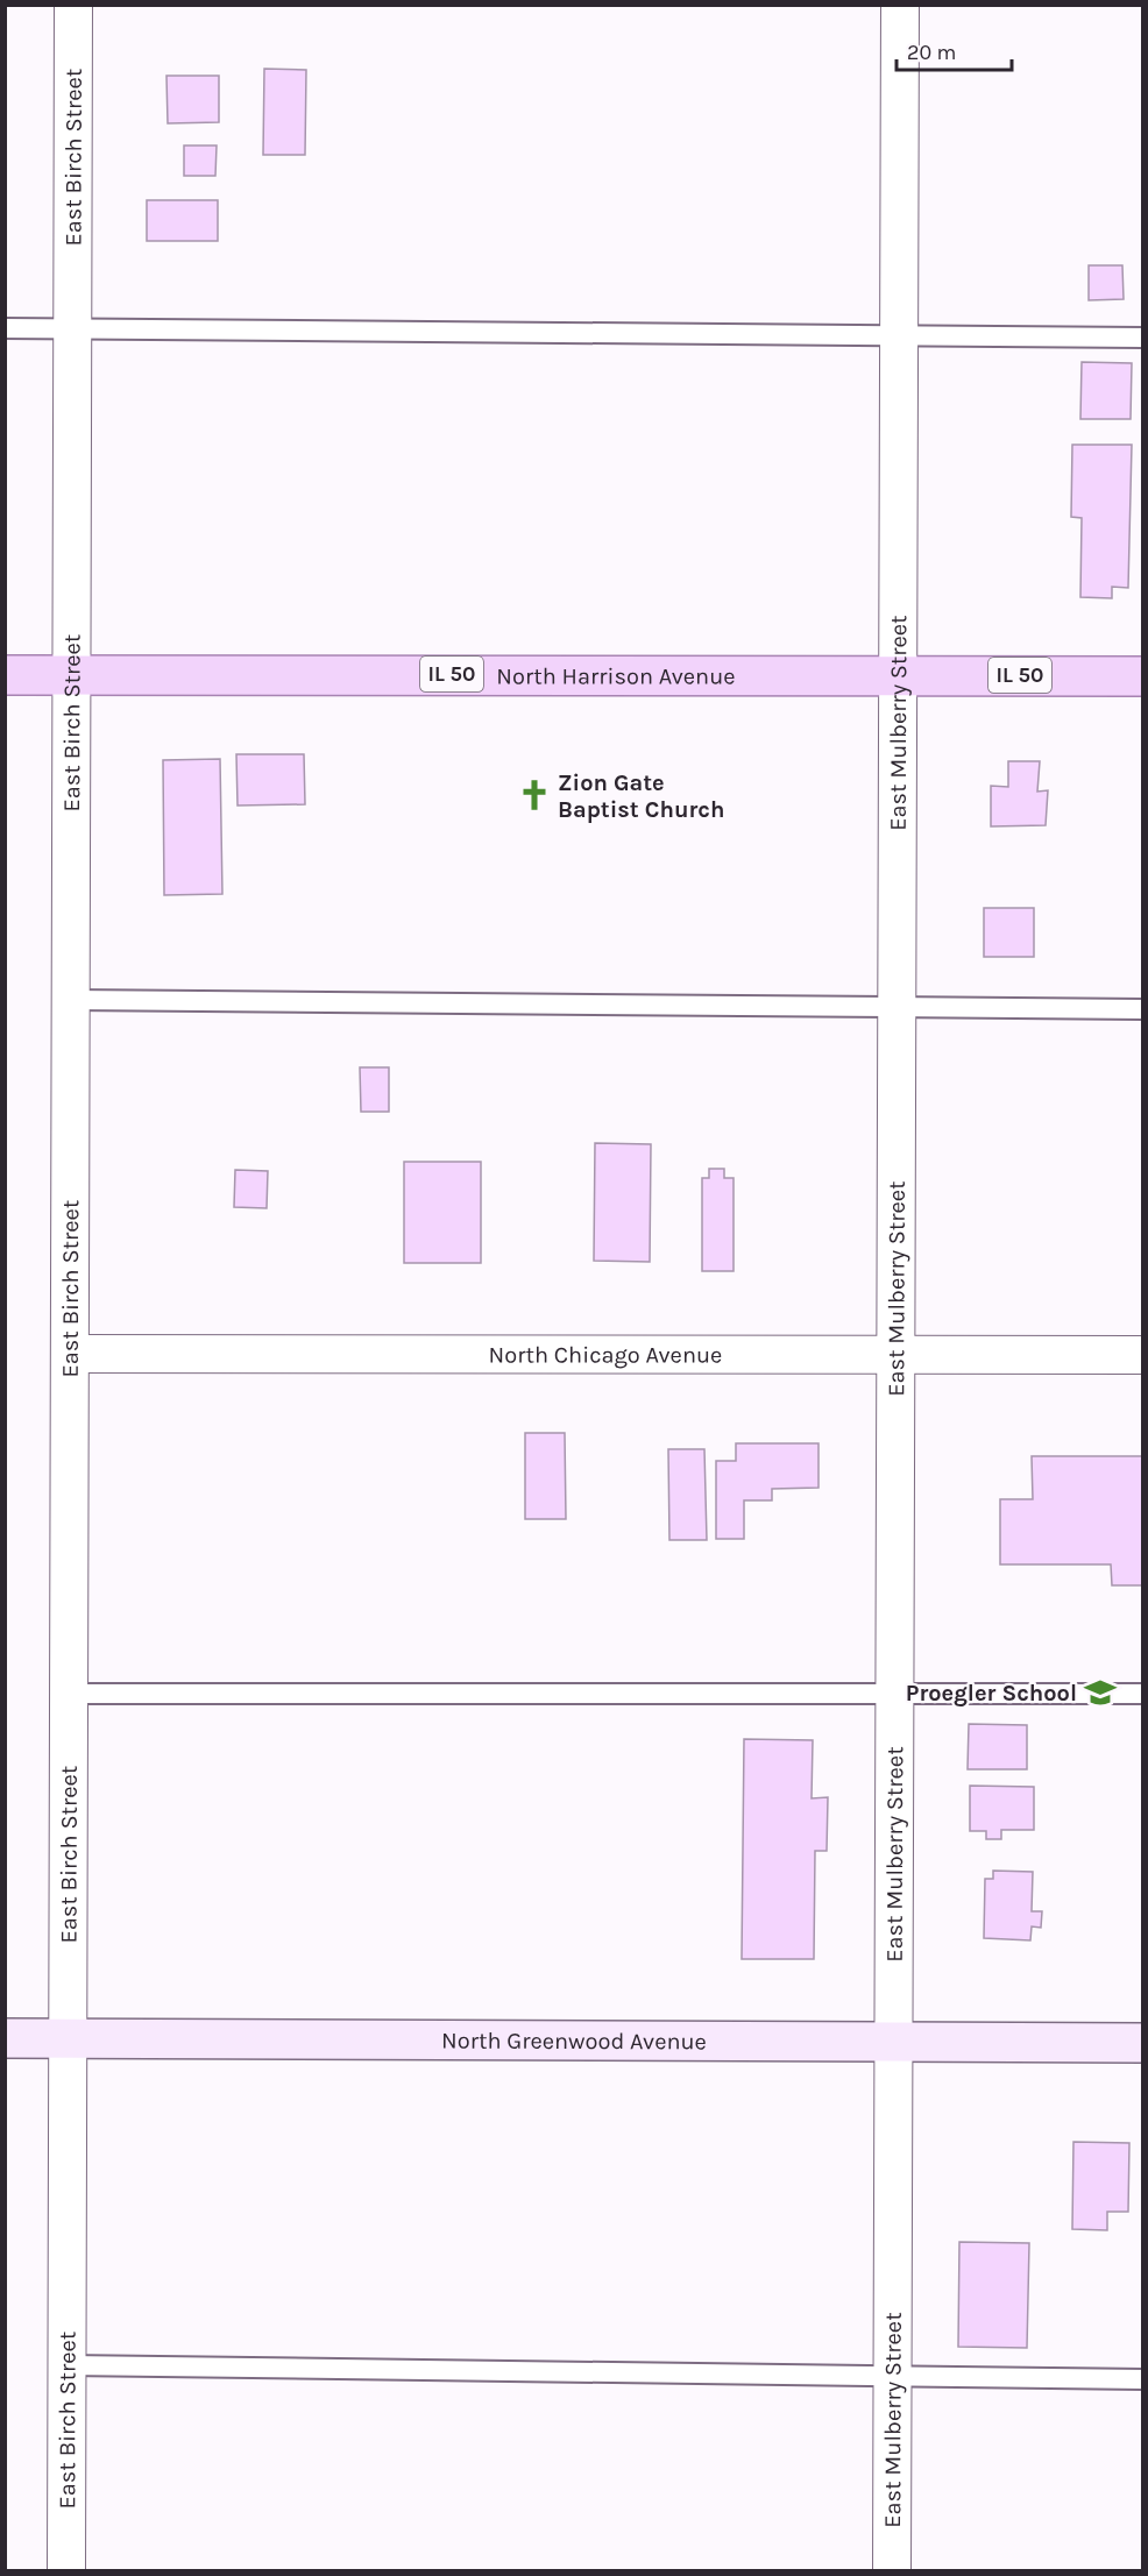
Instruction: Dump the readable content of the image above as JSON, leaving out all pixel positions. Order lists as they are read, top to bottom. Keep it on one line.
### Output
{"streets":{"main road":["IL 50","North Harrison Avenue"],"street":["East Birch Street","East Mulberry Street","North Chicago Avenue","North Greenwood Avenue"]},"crossings":[["East Birch Street","North Harrison Avenue"],["East Birch Street","North Chicago Avenue"],["East Birch Street","North Greenwood Avenue"],["North Harrison Avenue","East Mulberry Street"],["East Mulberry Street","North Chicago Avenue"],["East Mulberry Street","North Greenwood Avenue"]],"places":{"church":["Zion Gate Baptist Church"],"school or university":["Proegler School"]},"scale_bar":"20 m"}
